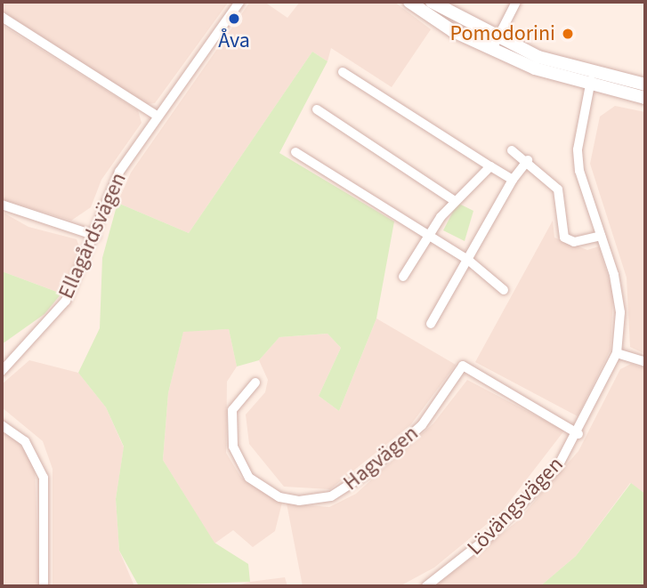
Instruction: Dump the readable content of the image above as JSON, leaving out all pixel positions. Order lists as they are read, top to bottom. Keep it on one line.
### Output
{"streets":{"street":["Ellagårdsvägen","Hagvägen","Lövängsvägen"]},"crossings":[["Hagvägen","Lövängsvägen"]],"places":["Åva","Pomodorini"]}
